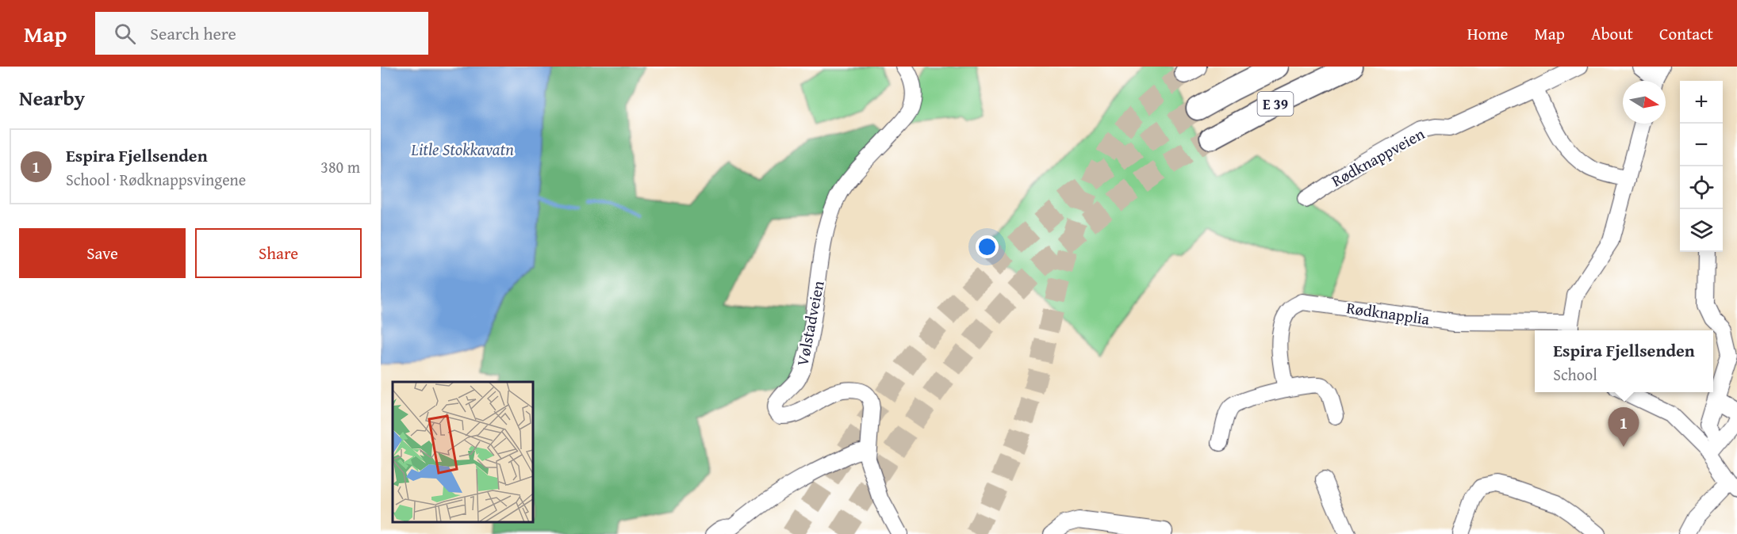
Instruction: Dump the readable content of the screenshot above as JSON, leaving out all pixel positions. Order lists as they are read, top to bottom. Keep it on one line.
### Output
{"streets":{"highway":["E 39"],"street":["Rødknappveien","Rødknapplia","Vølstadveien"]},"water":["Litle Stokkavatn"],"north":"right","page":{"header":"Map","search":"Search here","nav":["Home","Map","About","Contact"],"heading":"Nearby","map_buttons":["+","−"],"list":[{"mark":"1","name":"Espira Fjellsenden","note":"School · Rødknappsvingene","value":"380 m"}],"buttons":["Save","Share"],"popup":["Espira Fjellsenden","School"],"pins":"1"}}
